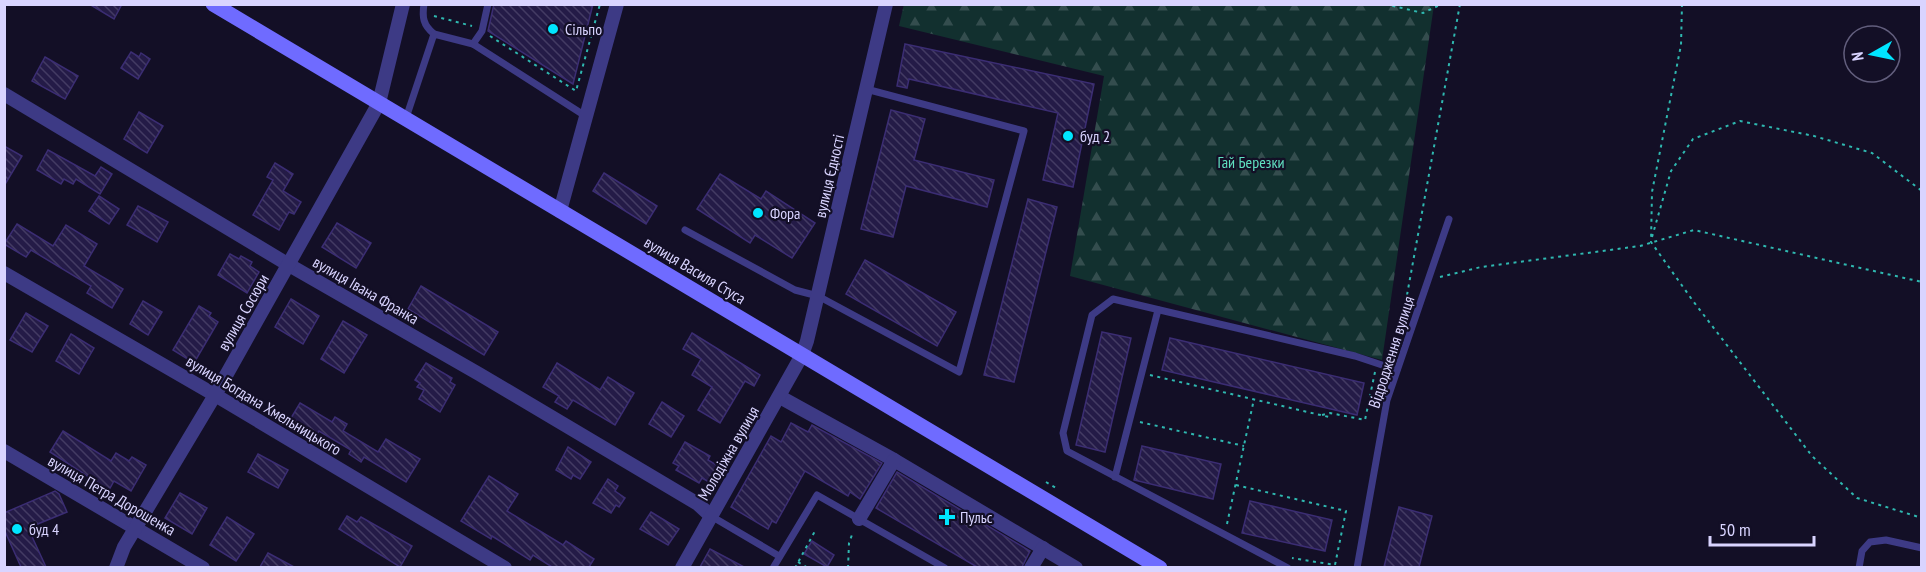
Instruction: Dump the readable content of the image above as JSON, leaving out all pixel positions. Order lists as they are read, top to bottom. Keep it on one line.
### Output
{"streets":{"main road":["вулиця Василя Стуса"],"street":["вулиця Єдності","вулиця Івана Франка","вулиця Сосюри","вулиця Богдана Хмельницького","Молодіжна вулиця","вулиця Петра Дорошенка"],"lane":["Відродження вулиця"]},"crossings":[["вулиця Єдності","вулиця Василя Стуса"],["вулиця Єдності","Молодіжна вулиця"],["вулиця Василя Стуса","вулиця Сосюри"],["вулиця Василя Стуса","Молодіжна вулиця"],["вулиця Івана Франка","вулиця Сосюри"],["вулиця Івана Франка","Молодіжна вулиця"],["вулиця Сосюри","вулиця Богдана Хмельницького"],["вулиця Сосюри","вулиця Петра Дорошенка"]],"parks":["Гай Березки"],"places":{"other":["Сільпо","буд 2","Фора","буд 4"],"health":["Пульс"]},"scale_bar":"50 m","north":"left"}
